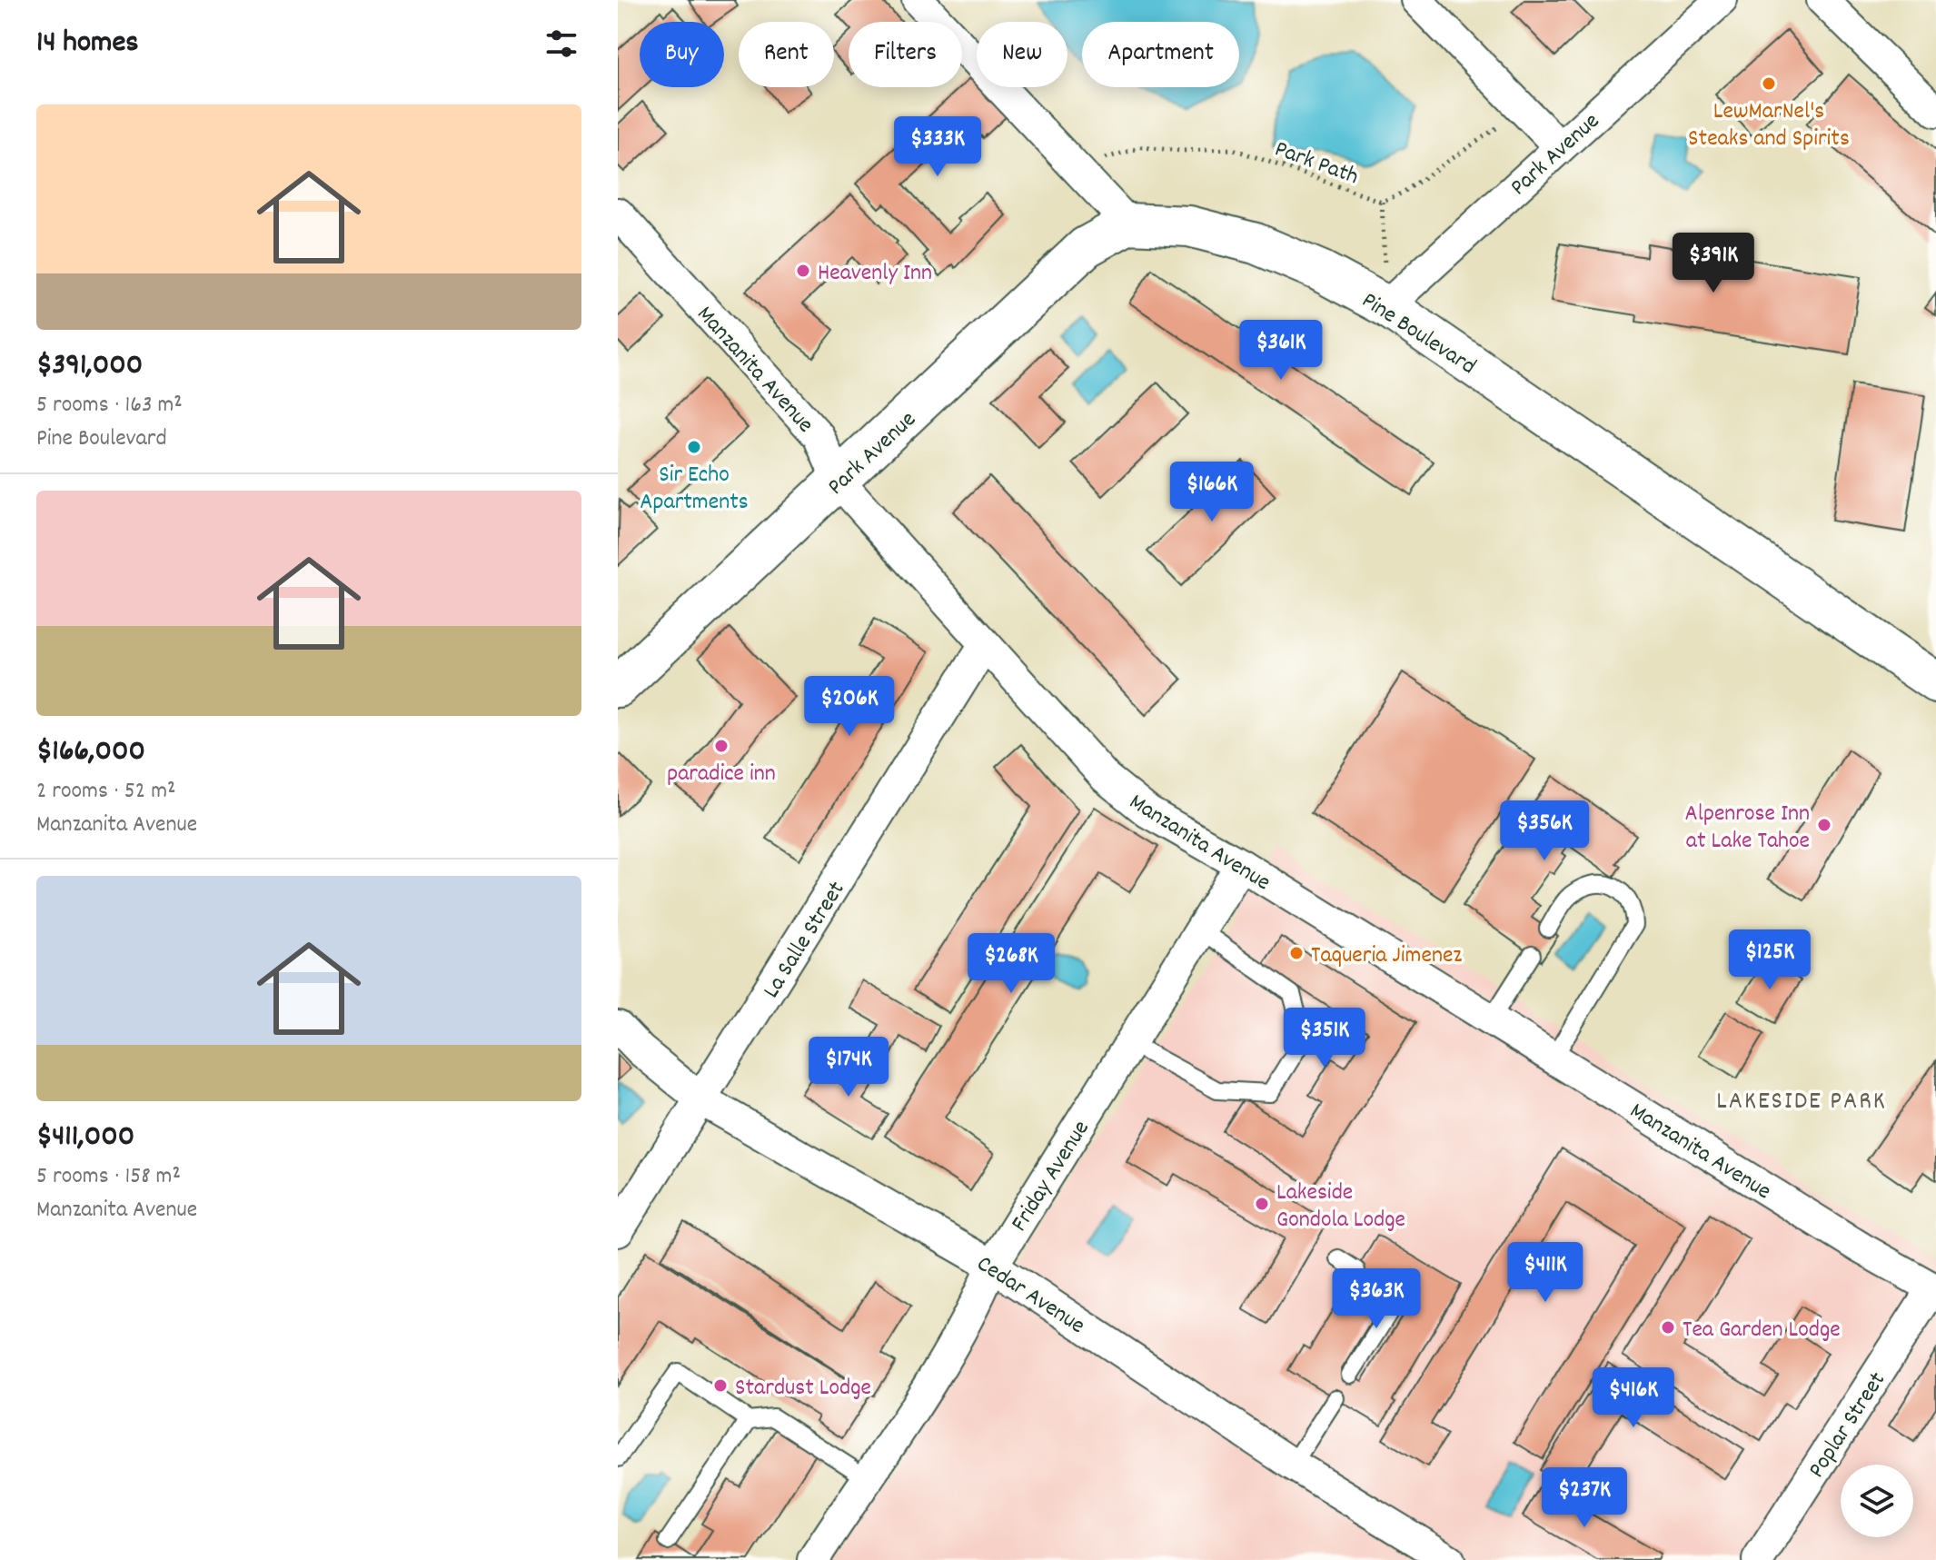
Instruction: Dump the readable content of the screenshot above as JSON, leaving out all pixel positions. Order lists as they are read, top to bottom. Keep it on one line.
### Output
{"streets":{"street":["Park Avenue","Pine Boulevard","Manzanita Avenue","La Salle Street","Friday Avenue","Cedar Avenue","Poplar Street"],"path":["Park Path"]},"crossings":[["Park Avenue","Pine Boulevard"],["Park Avenue","Manzanita Avenue"],["Manzanita Avenue","La Salle Street"],["Manzanita Avenue","Friday Avenue"],["Manzanita Avenue","Poplar Street"],["La Salle Street","Cedar Avenue"],["Friday Avenue","Cedar Avenue"]],"districts":["LAKESIDE PARK"],"places":["LewMarNel's Steaks and Spirits","Heavenly Inn","Sir Echo Apartments","paradice inn","Alpenrose Inn at Lake Tahoe","Taqueria Jimenez","Lakeside Gondola Lodge","Tea Garden Lodge","Stardust Lodge"],"page":{"heading":"14 homes","chip":["Buy","Rent","Filters","New","Apartment"],"list":[{"name":"$391,000","note":"5 rooms · 163 m² · Pine Boulevard"},{"name":"$166,000","note":"2 rooms · 52 m² · Manzanita Avenue"},{"name":"$411,000","note":"5 rooms · 158 m² · Manzanita Avenue"}],"price":["$333K","$391K","$361K","$166K","$206K","$356K","$125K","$268K","$351K","$174K","$411K","$363K","$416K","$237K"]}}
